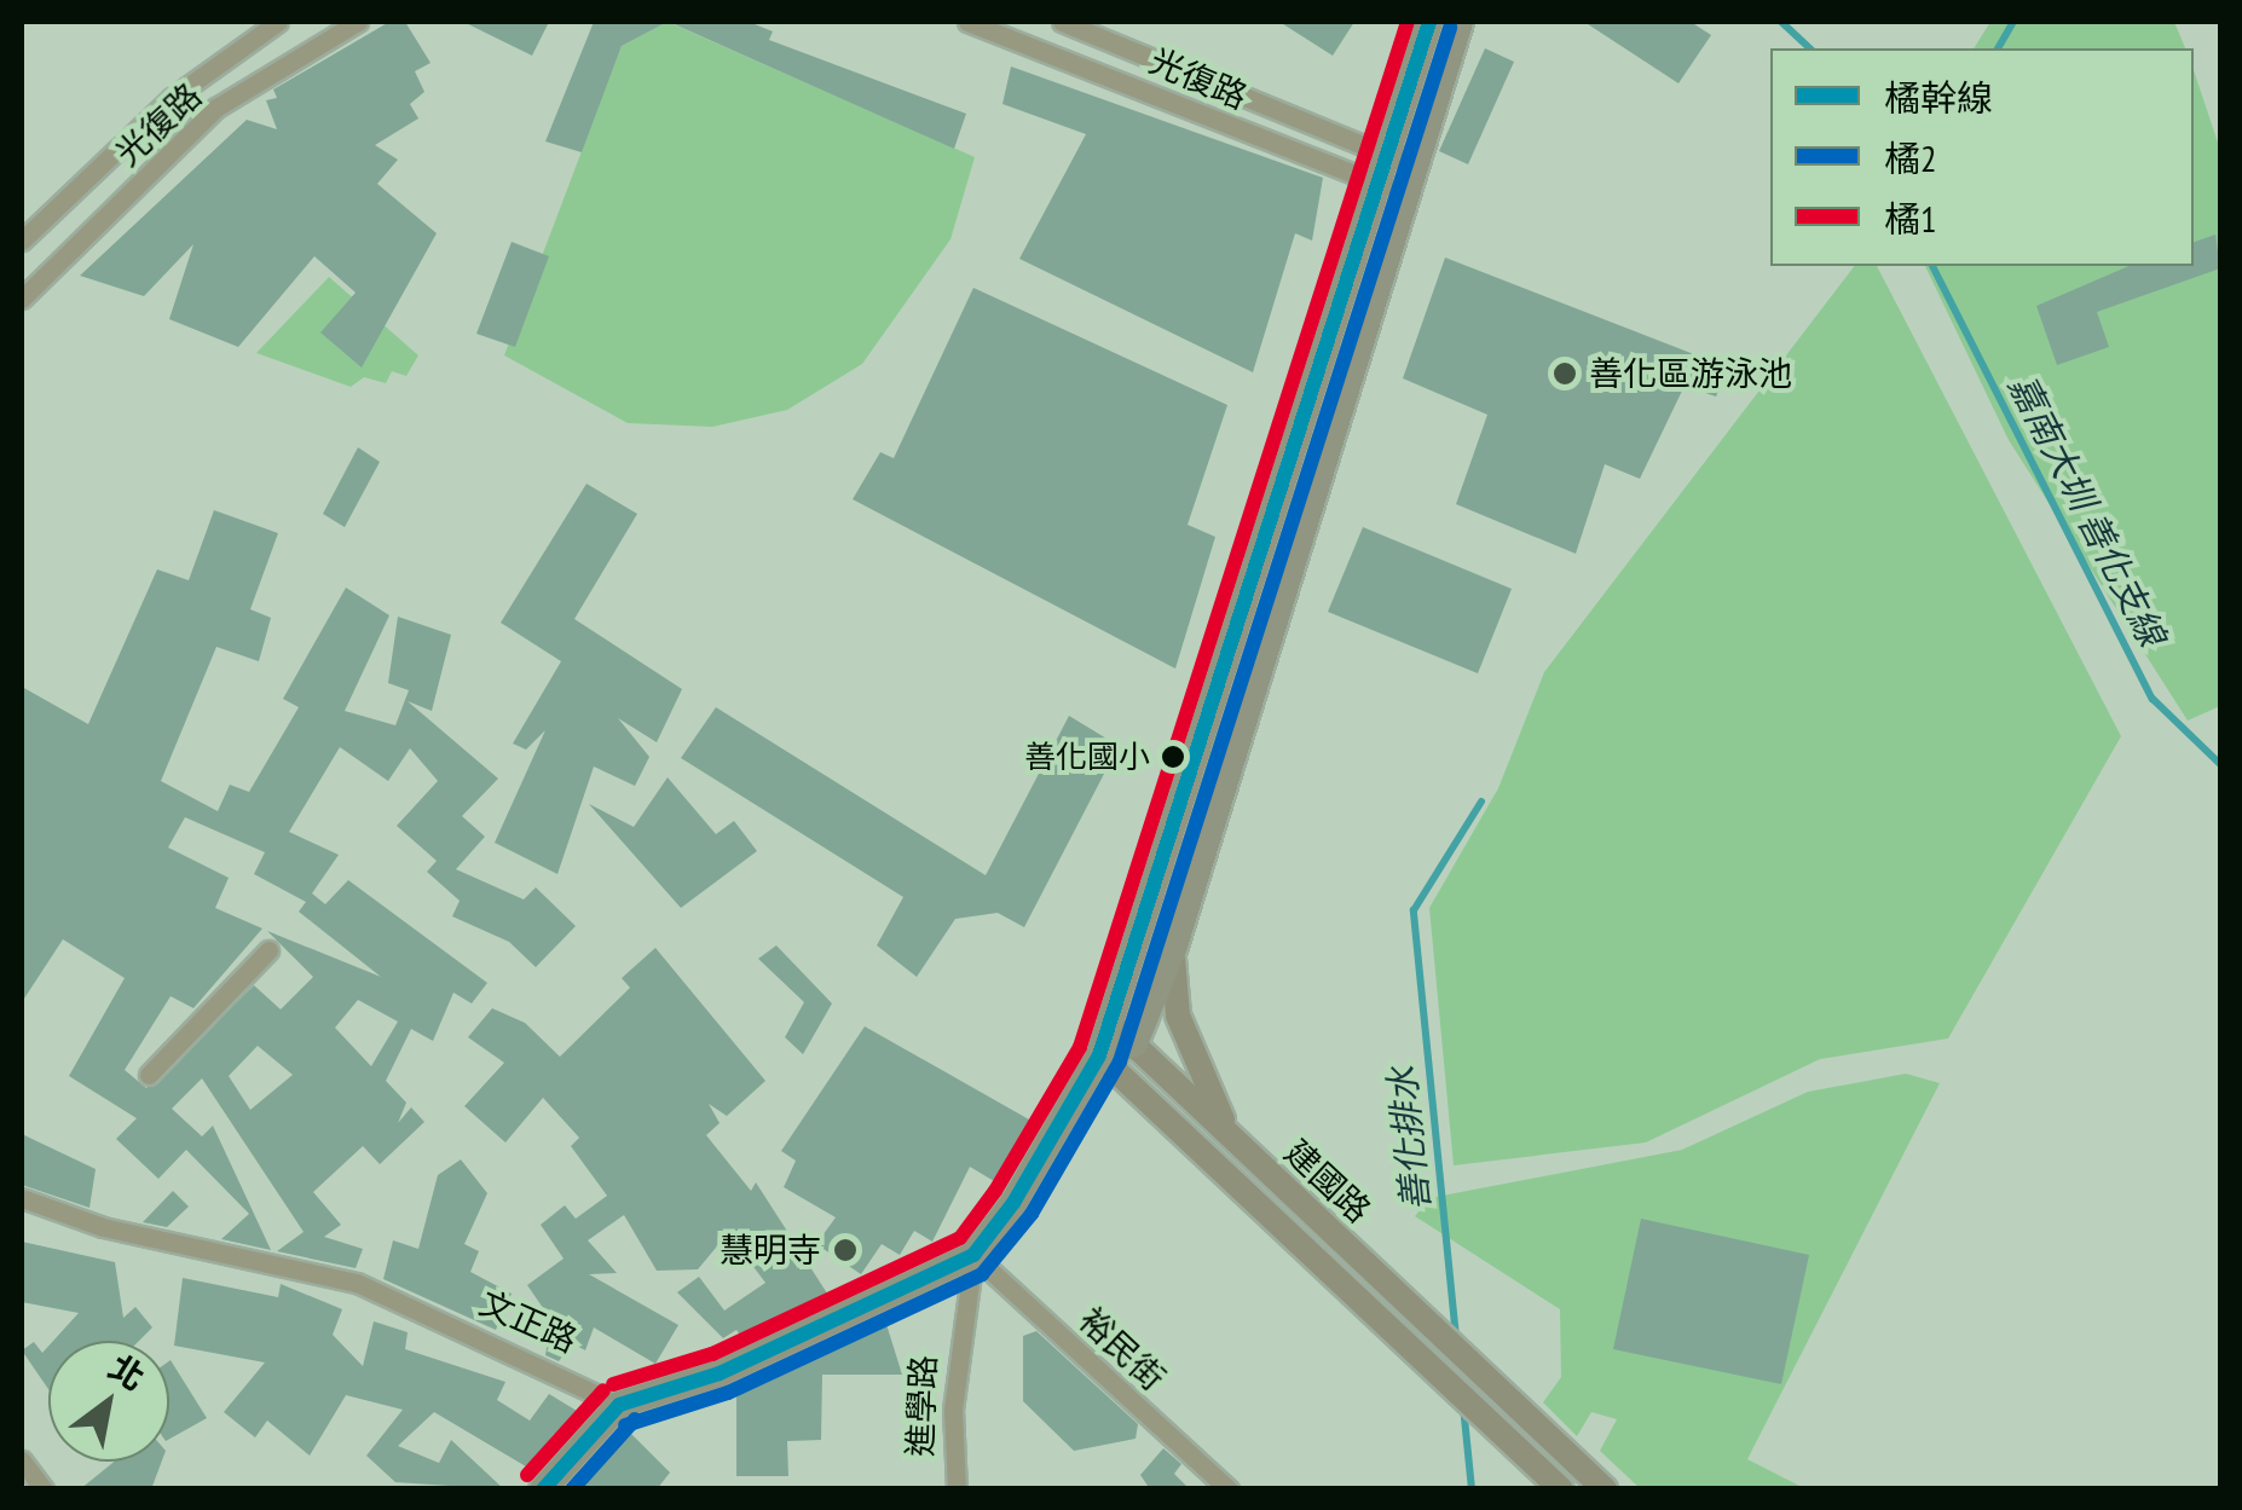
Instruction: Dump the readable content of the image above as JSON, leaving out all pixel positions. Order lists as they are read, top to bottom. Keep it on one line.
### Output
{"streets":{"street":["光復路","建國路","文正路","裕民街","進學路"]},"crossings":[["裕民街","進學路"]],"water":["嘉南大圳 善化支線","善化排水"],"places":["善化區游泳池","善化國小","慧明寺"],"lines":["transit line 橘幹線","transit line 橘1","transit line 橘2"],"legend":["橘幹線","橘2","橘1"],"north":"top right"}
